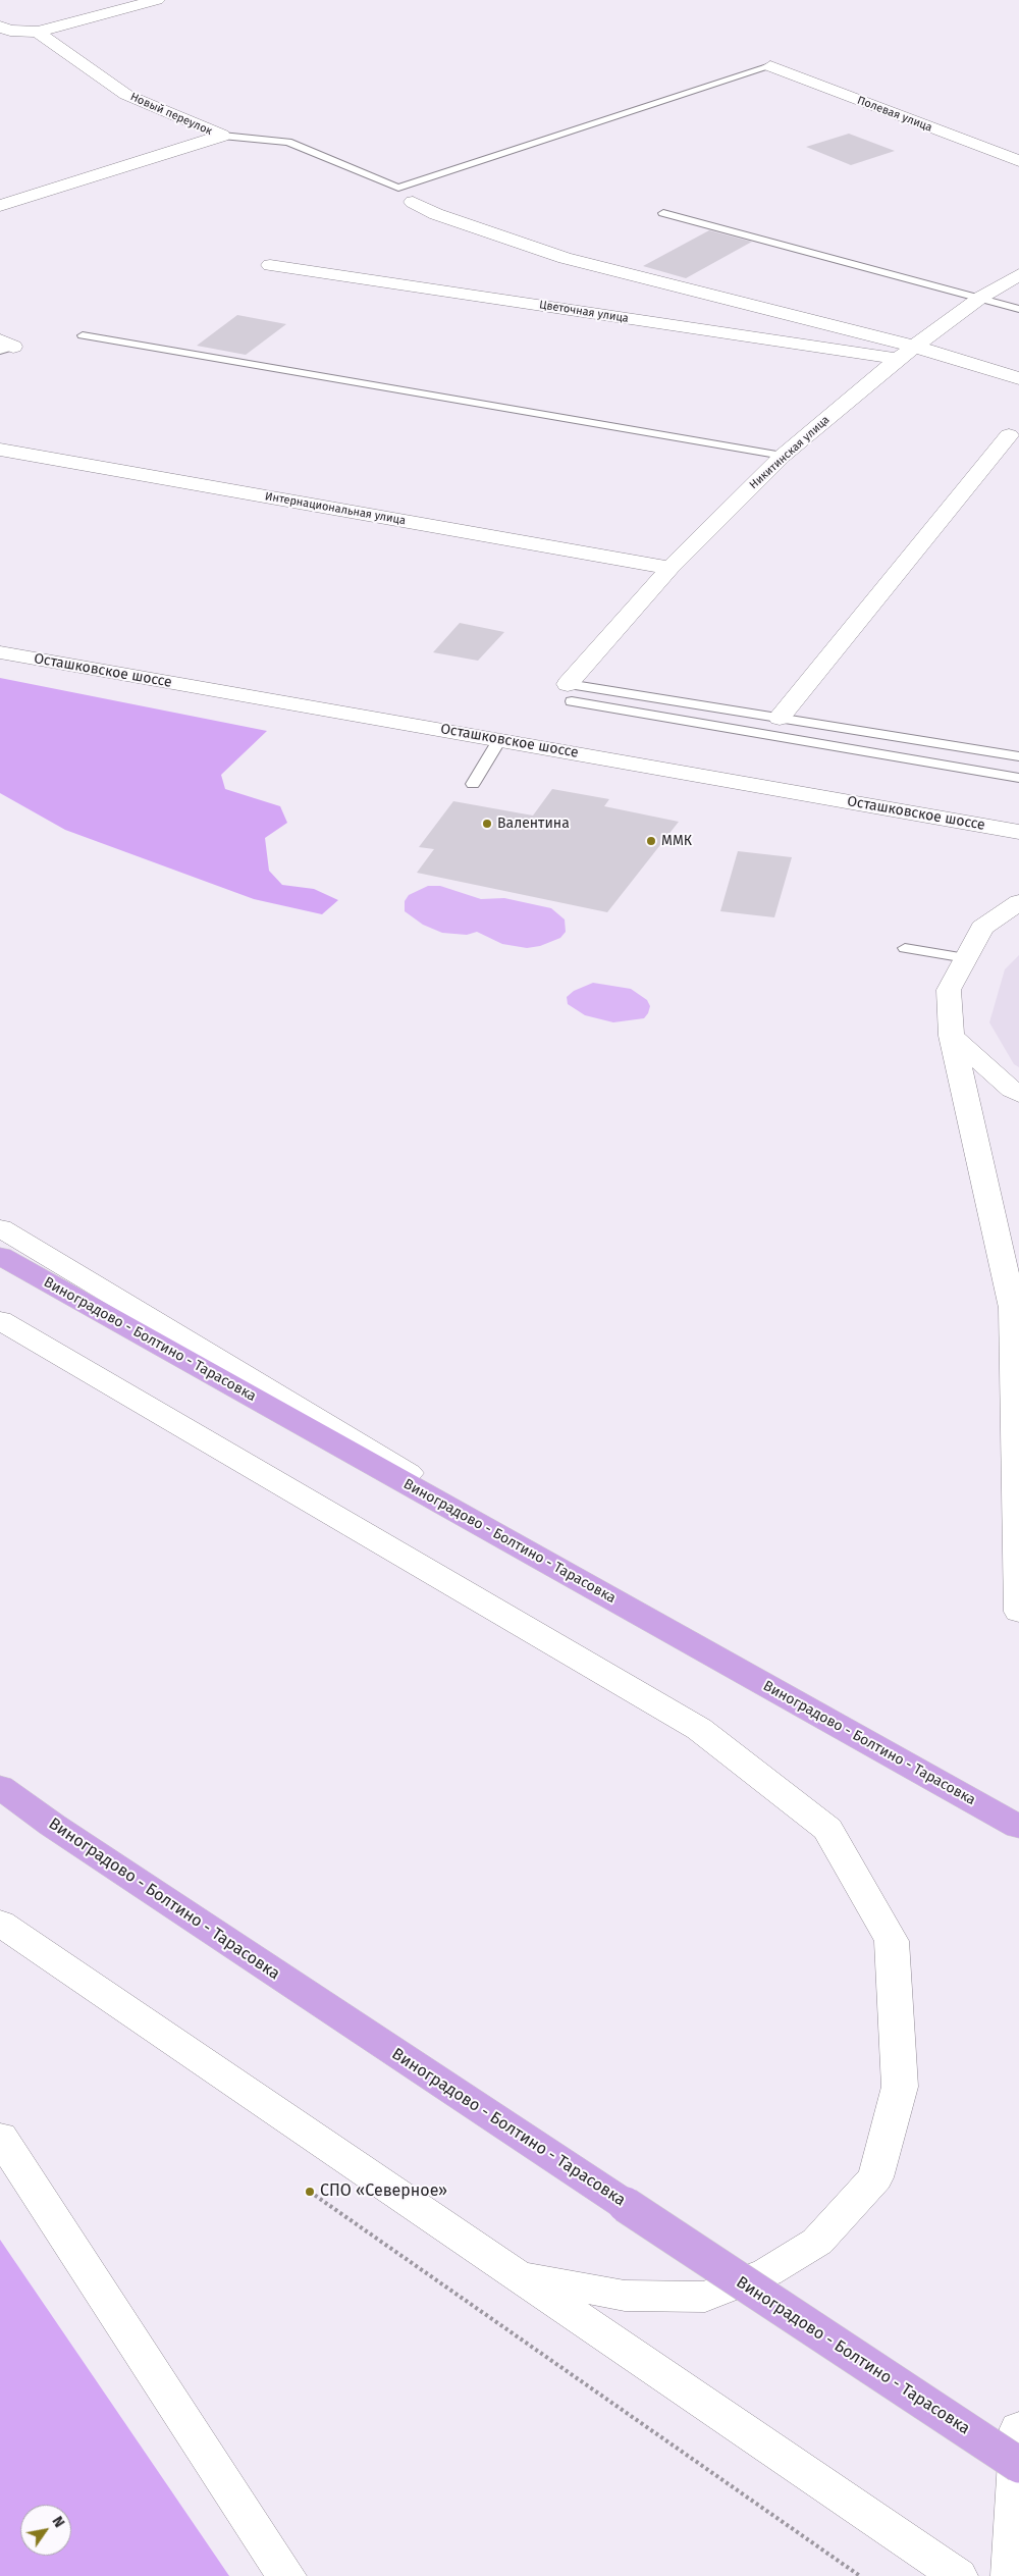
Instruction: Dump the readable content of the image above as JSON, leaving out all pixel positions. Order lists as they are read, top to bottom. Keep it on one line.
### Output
{"streets":{"main road":["Виноградово - Болтино - Тарасовка"],"street":["Новый переулок","Полевая улица","Цветочная улица","Никитинская улица","Интернациональная улица","Осташковское шоссе"]},"crossings":[["Цветочная улица","Никитинская улица"],["Никитинская улица","Интернациональная улица"]],"places":["Валентина","ММК","СПО «Северное»"],"north":"top right"}
